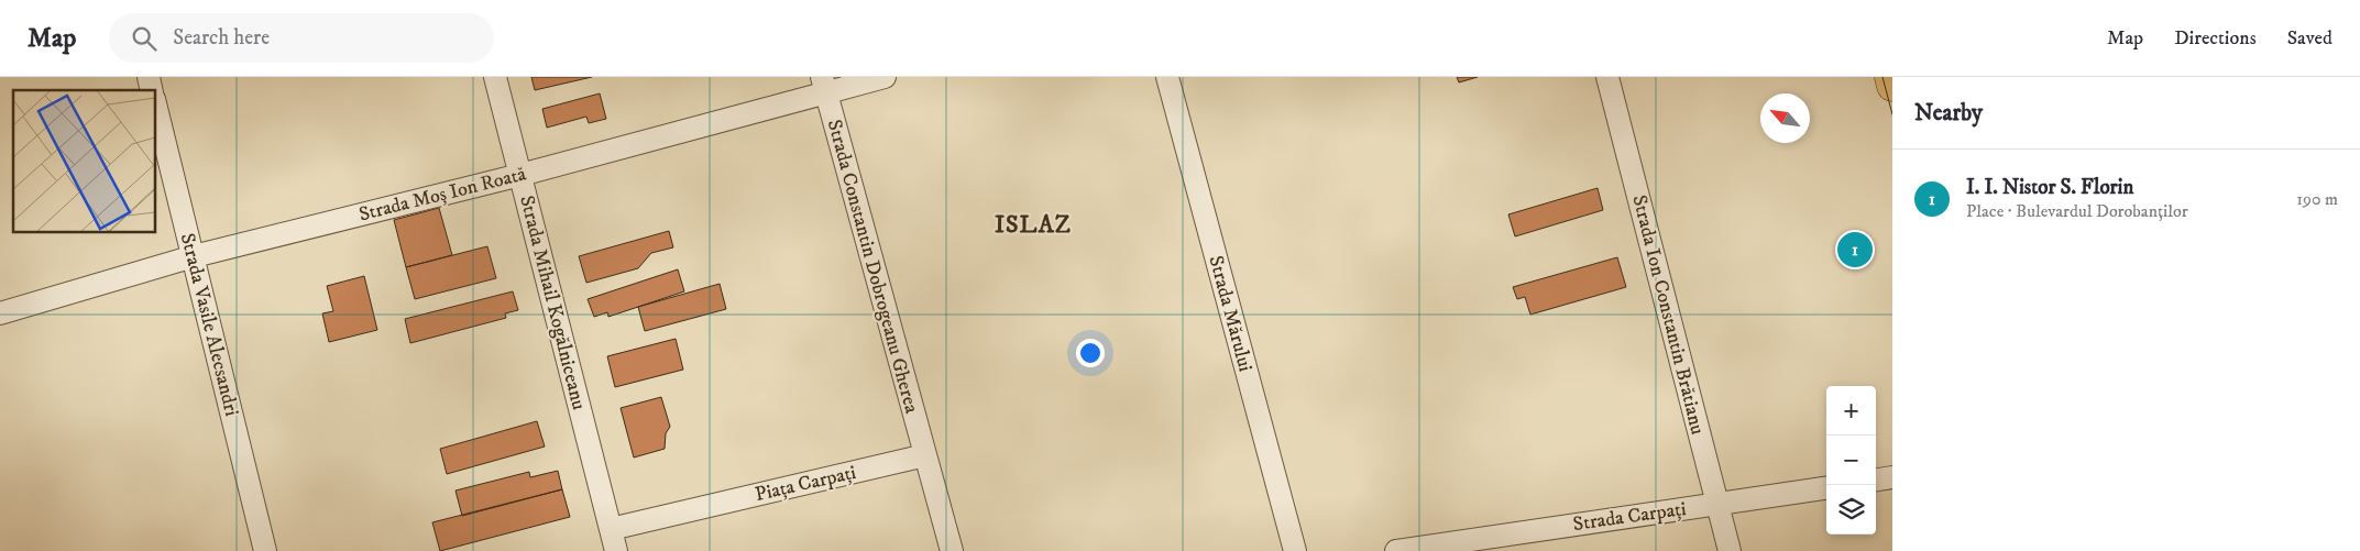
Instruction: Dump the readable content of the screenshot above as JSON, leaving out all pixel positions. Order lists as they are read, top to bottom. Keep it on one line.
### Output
{"streets":{"street":["Strada Moș Ion Roată","Strada Constantin Dobrogeanu Gherea","Strada Mihail Kogălniceanu","Strada Mărului","Strada Ion Constantin Brătianu","Strada Vasile Alecsandri","Piața Carpați","Strada Carpați"]},"crossings":[["Strada Moș Ion Roată","Strada Constantin Dobrogeanu Gherea"],["Strada Moș Ion Roată","Strada Mihail Kogălniceanu"],["Strada Moș Ion Roată","Strada Vasile Alecsandri"],["Strada Constantin Dobrogeanu Gherea","Piața Carpați"],["Strada Mihail Kogălniceanu","Piața Carpați"],["Strada Ion Constantin Brătianu","Strada Carpați"]],"districts":["ISLAZ"],"north":"top left","page":{"header":"Map","search":"Search here","nav":["Map","Directions","Saved"],"heading":"Nearby","list":[{"mark":"1","name":"I. I. Nistor S. Florin","note":"Place · Bulevardul Dorobanților","value":"190 m"}],"pins":"1","map_buttons":["+","−"]}}
